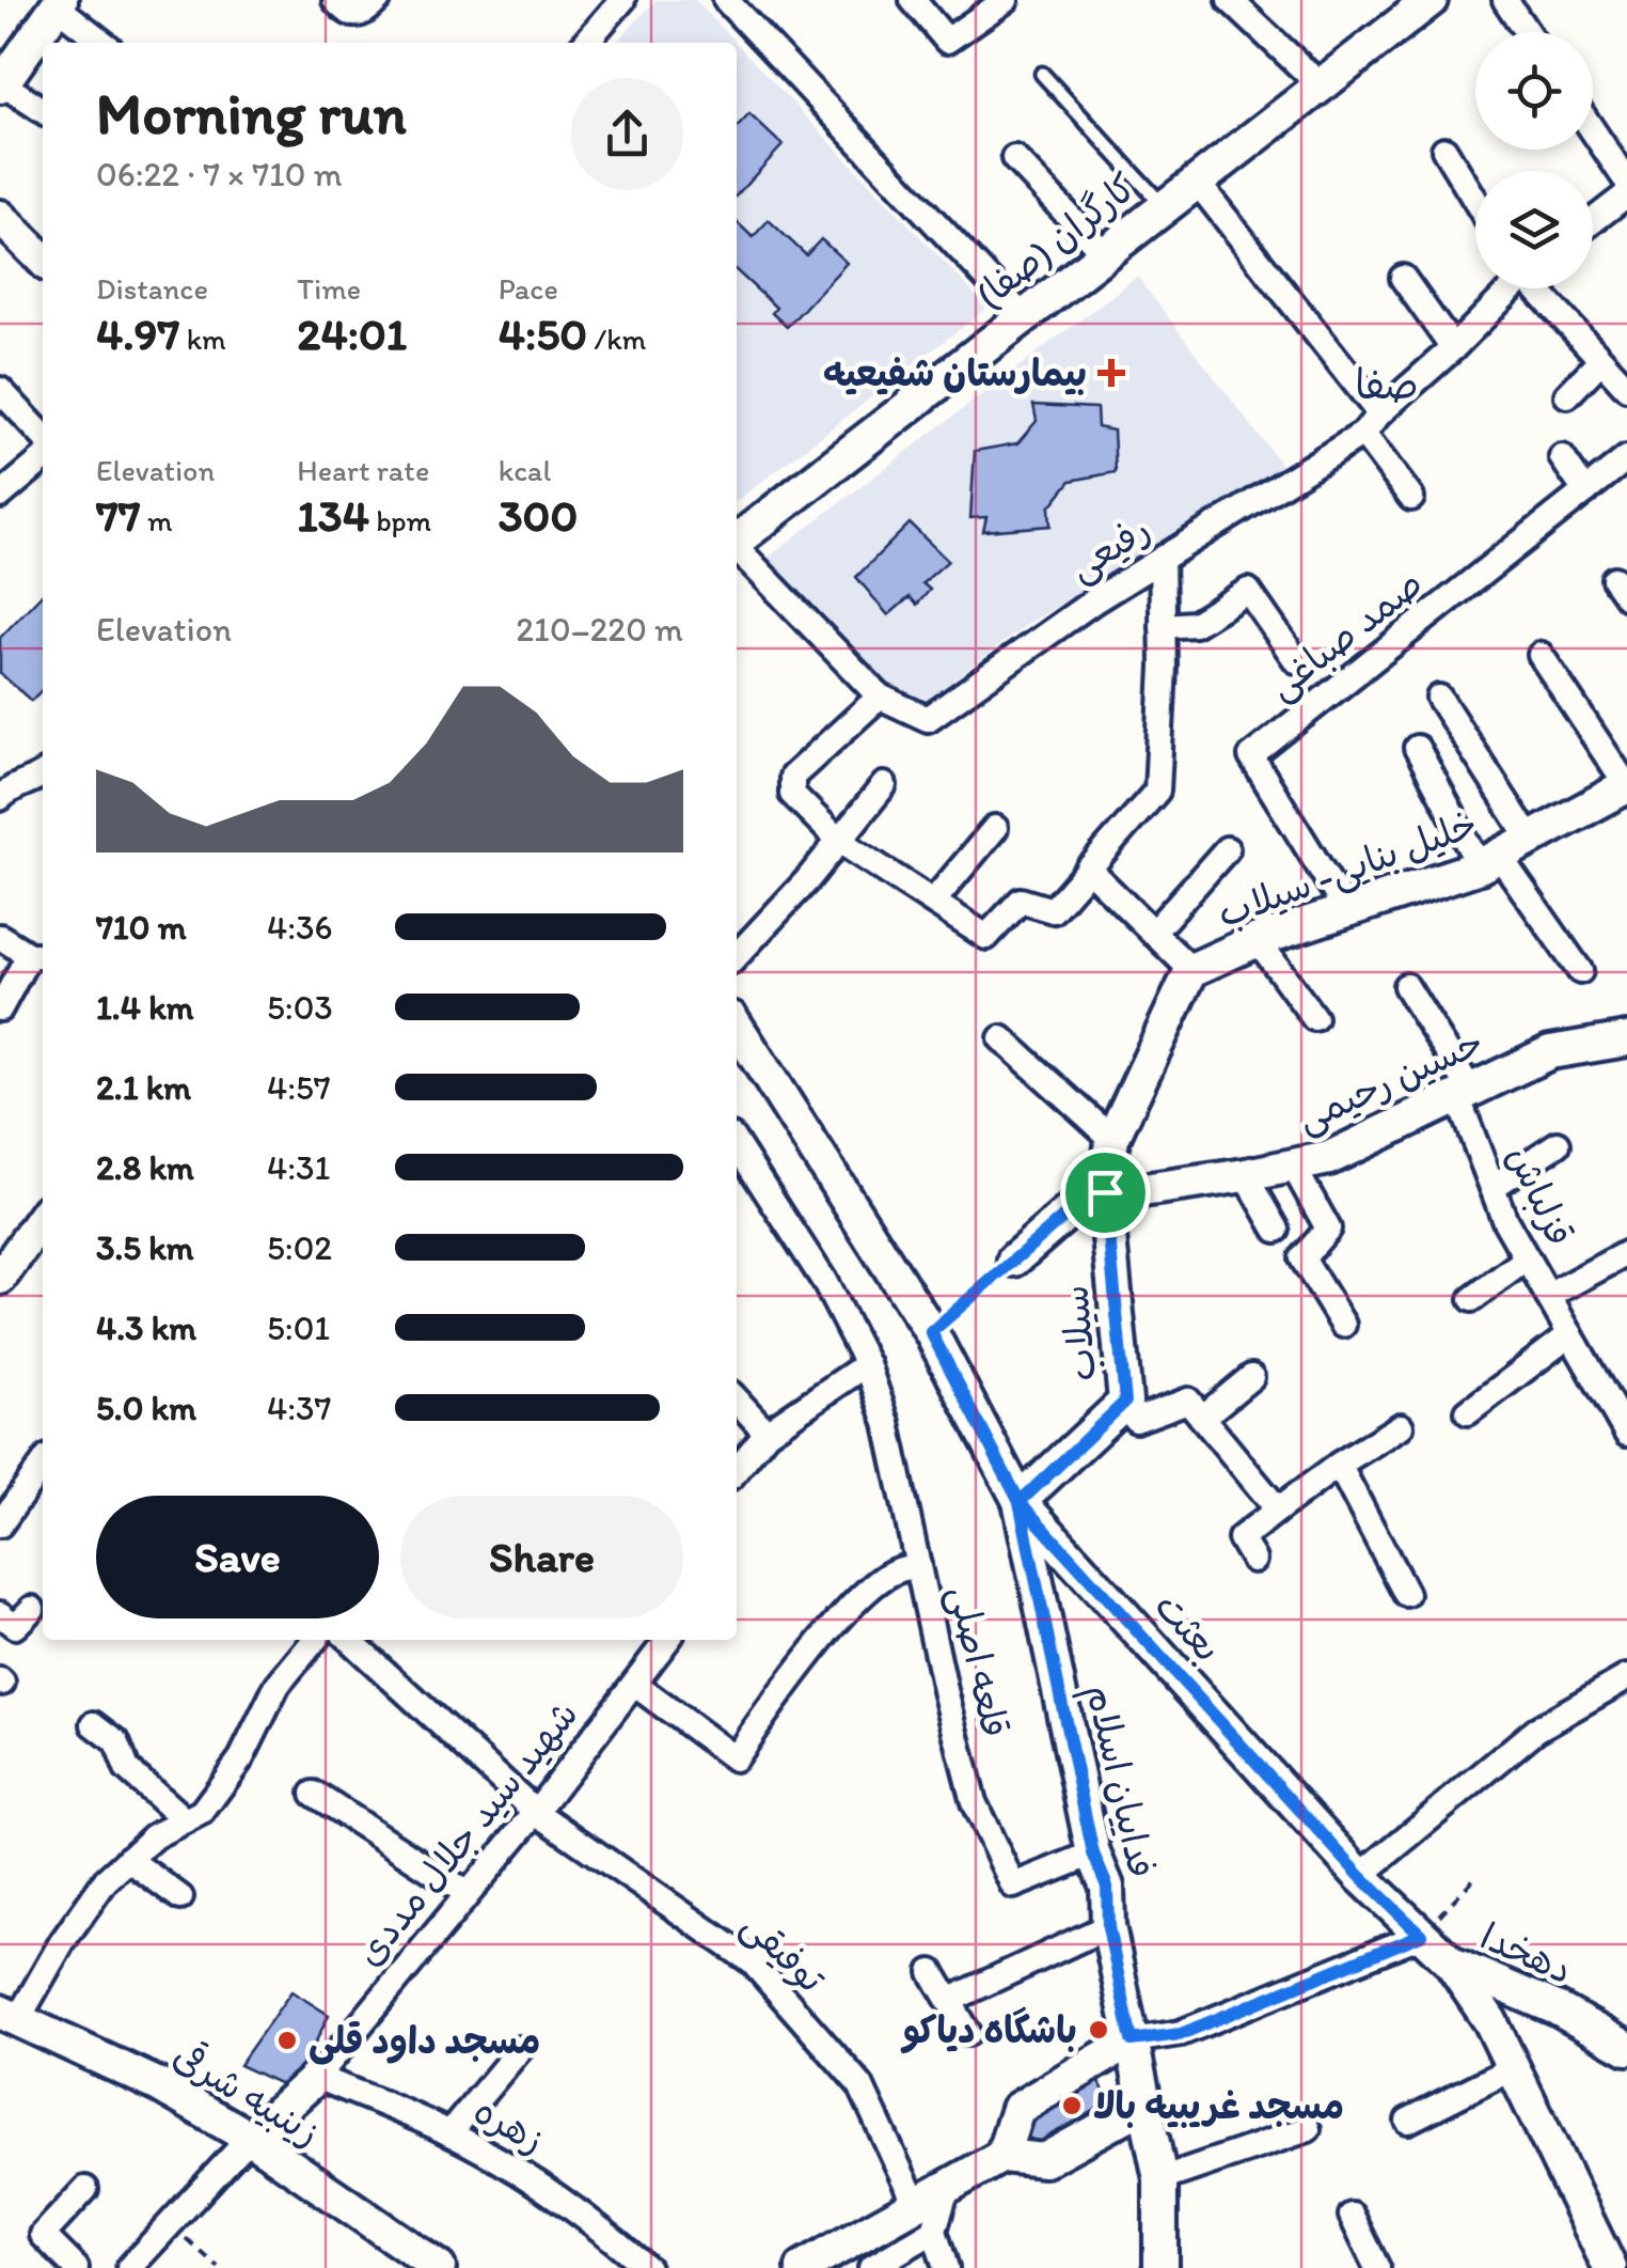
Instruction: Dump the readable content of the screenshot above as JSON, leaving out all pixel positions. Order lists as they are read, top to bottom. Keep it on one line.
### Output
{"streets":{"main road":["کارگران (صفا)","خلیل بنایی- سیلاب","حسین رحیمی","سیلاب","بعثت","فداییان اسلام","دهخدا","زینبیه شرقی"],"street":["رفیعی","صمد صباغی","قزلباش","قلعه اصلی","شهید سید جلال مددی","توفیقی","زهره"]},"crossings":[["صمد صباغی","خلیل بنایی- سیلاب"],["خلیل بنایی- سیلاب","حسین رحیمی"],["خلیل بنایی- سیلاب","سیلاب"],["حسین رحیمی","قزلباش"],["حسین رحیمی","سیلاب"],["بعثت","فداییان اسلام"],["بعثت","دهخدا"],["قلعه اصلی","فداییان اسلام"],["شهید سید جلال مددی","توفیقی"],["شهید سید جلال مددی","زهره"]],"districts":["صفا"],"places":{"health":["بیمارستان شفیعیه"],"other":["باشگاه دیاکو","مسجد داود قلی","مسجد غریبیه بالا"]},"page":{"heading":["Morning run","06:22 · 7 × 710 m"],"stats":[["Distance","4.97 km"],["Time","24:01"],["Pace","4:50 /km"],["Elevation","77 m"],["Heart rate","134 bpm"],["kcal","300"]],"chart":["Elevation","210–220 m"],"list":[{"name":"710 m","note":"4:36"},{"name":"1.4 km","note":"5:03"},{"name":"2.1 km","note":"4:57"},{"name":"2.8 km","note":"4:31"},{"name":"3.5 km","note":"5:02"},{"name":"4.3 km","note":"5:01"},{"name":"5.0 km","note":"4:37"}],"buttons":["Save","Share"]}}
